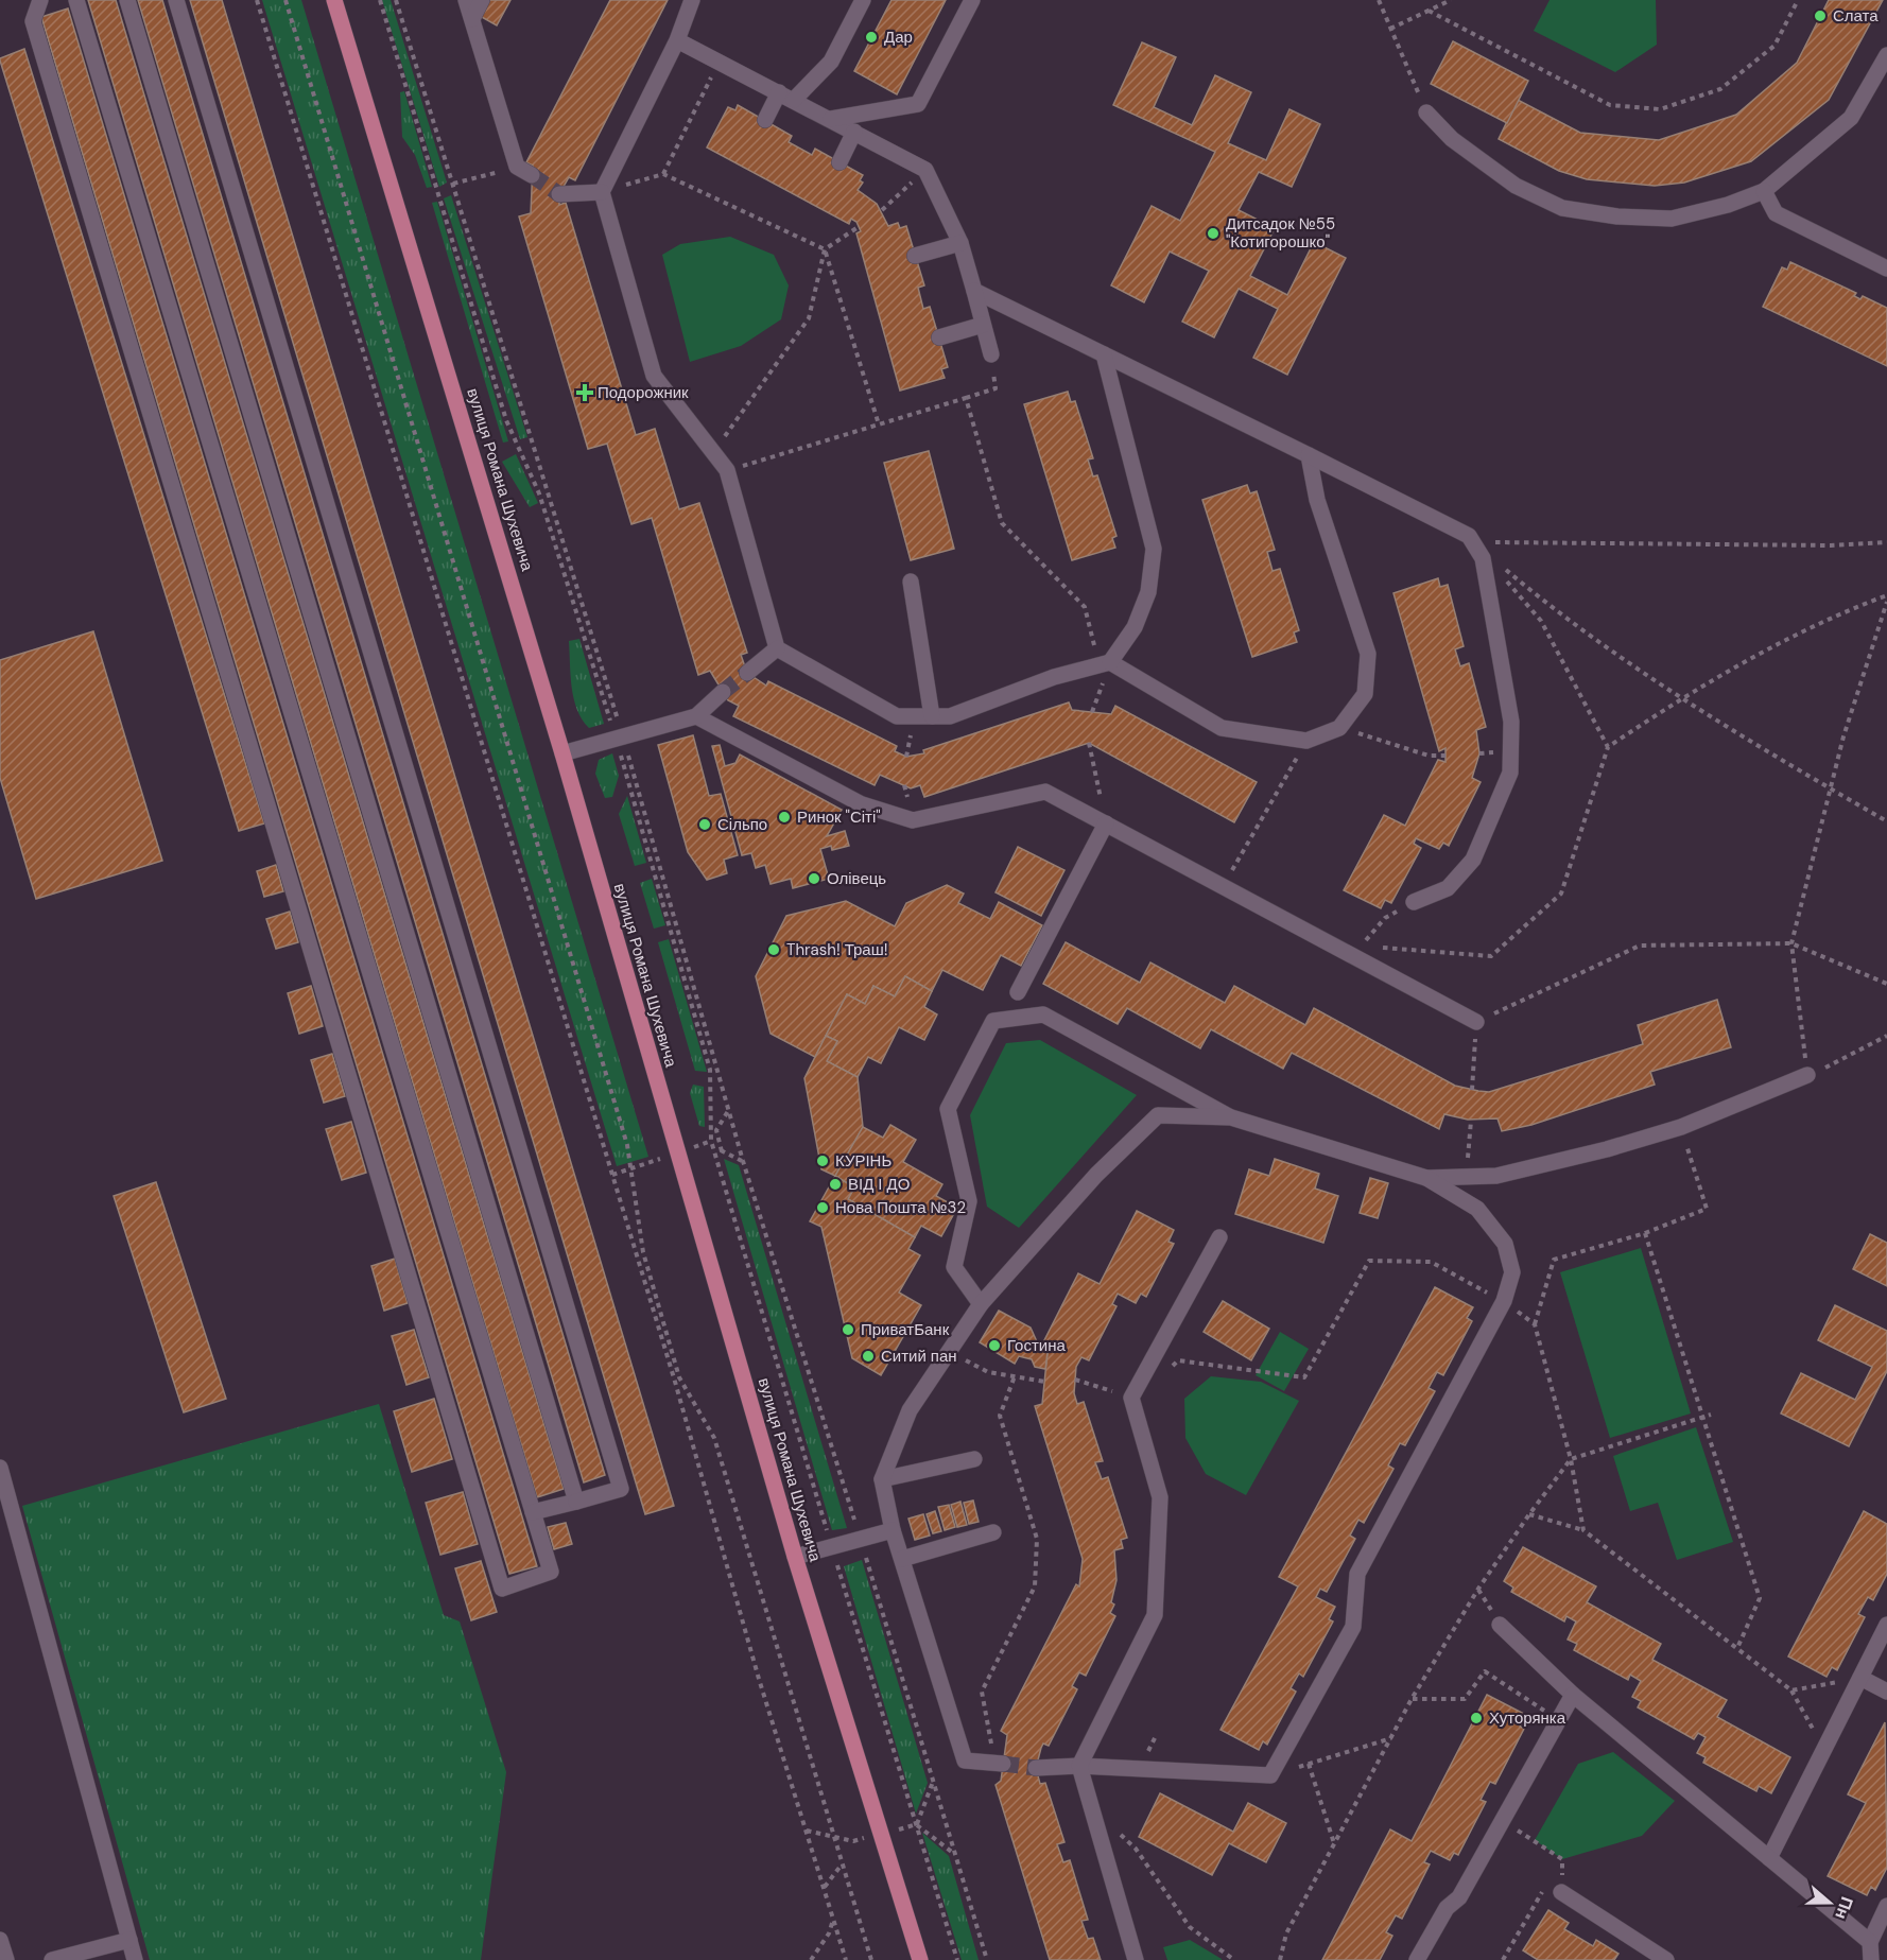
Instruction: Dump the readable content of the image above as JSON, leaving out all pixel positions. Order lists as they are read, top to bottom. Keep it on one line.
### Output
{"streets":{"main road":["вулиця Романа Шухевича"]},"places":{"other":["Слата","Дар","Дитсадок №55 \"Котигорошко\"","Ринок \"Сіті\"","Сільпо","Олівець","Thrash! Траш!","КУРІНЬ","ВІД І ДО","Нова Пошта №32","ПриватБанк","Гостина","Ситий пан","Хуторянка"],"health":["Подорожник"]},"north":"right"}
